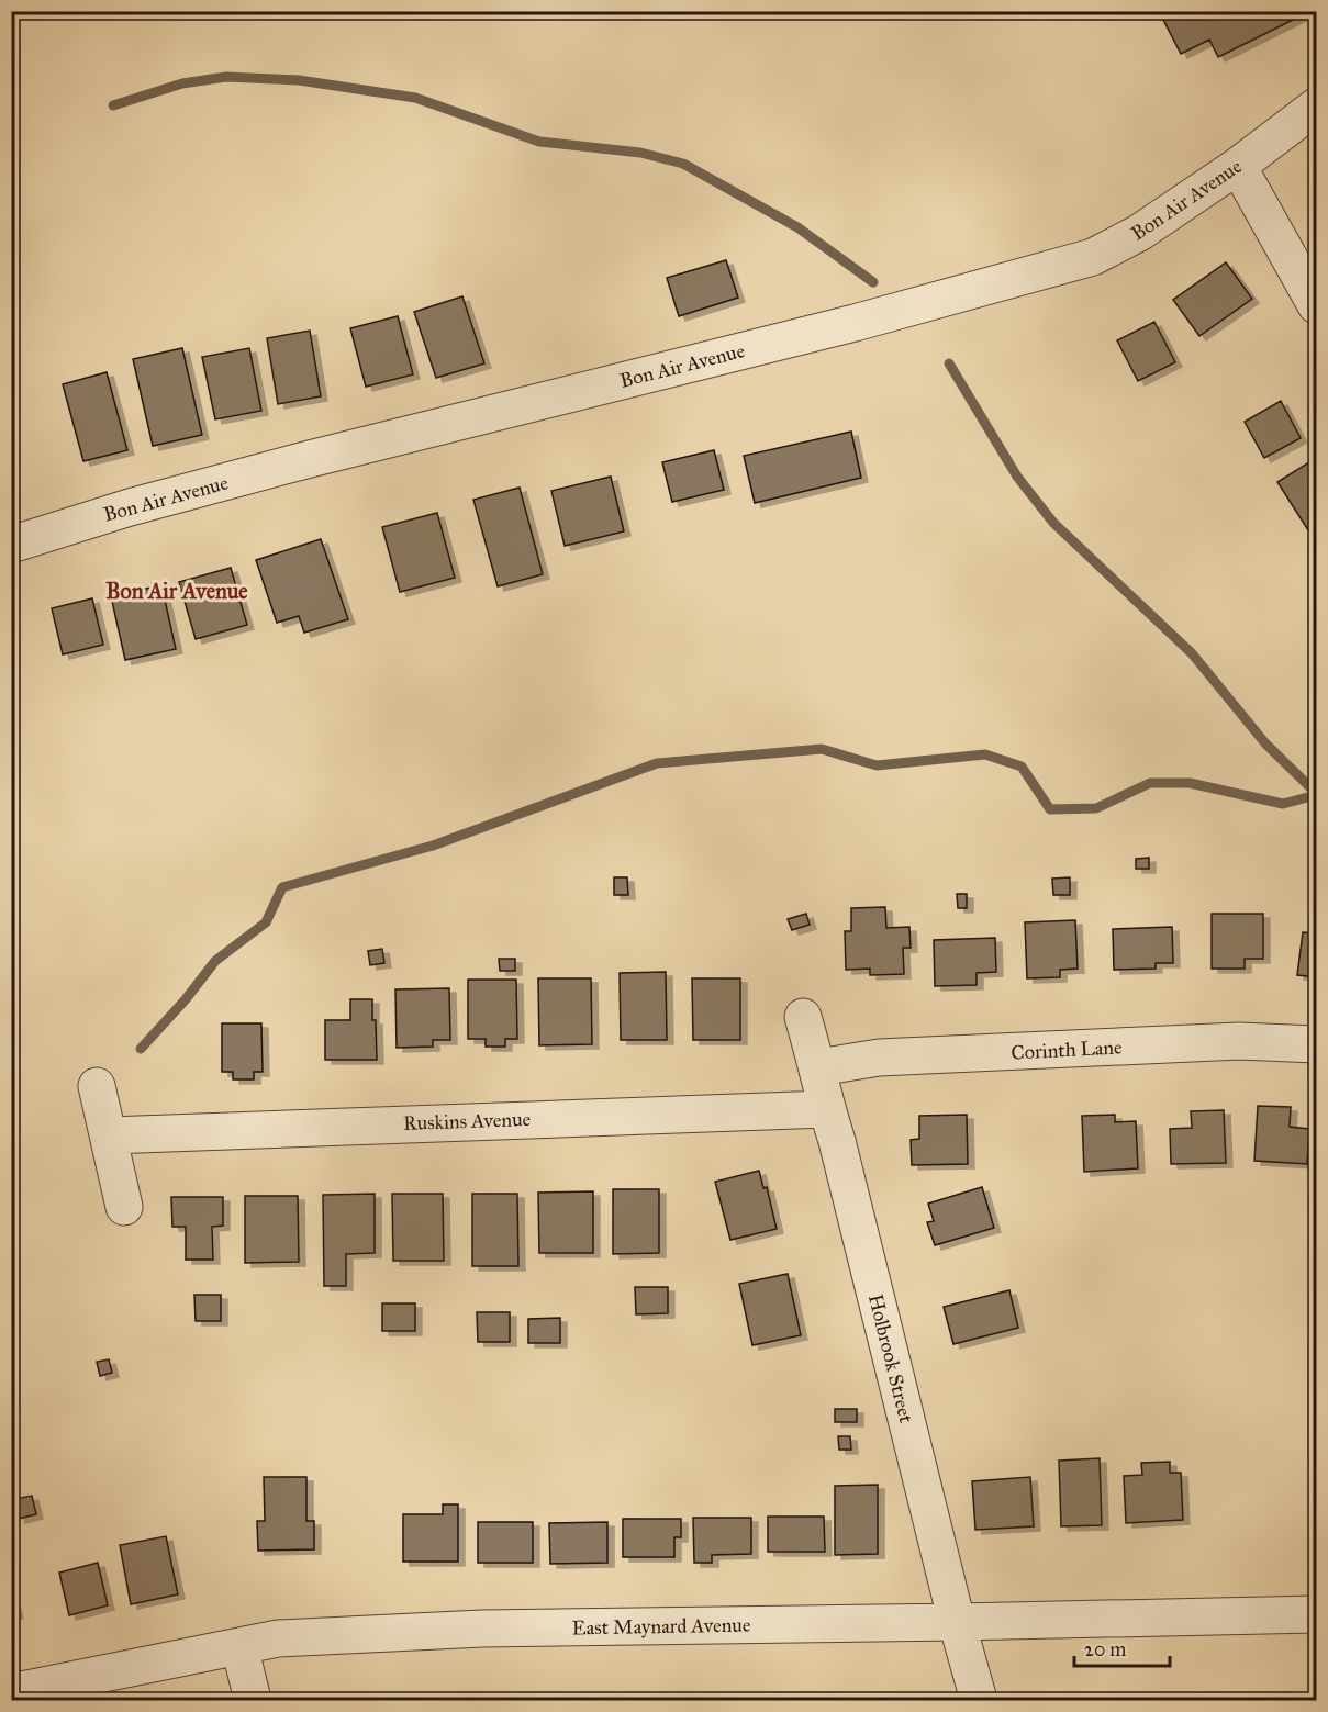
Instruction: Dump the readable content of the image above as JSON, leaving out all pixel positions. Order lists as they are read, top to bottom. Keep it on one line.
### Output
{"streets":{"street":["Bon Air Avenue","Corinth Lane","Ruskins Avenue","Holbrook Street","East Maynard Avenue"]},"crossings":[["Corinth Lane","Holbrook Street"],["Ruskins Avenue","Holbrook Street"],["Holbrook Street","East Maynard Avenue"]],"districts":["Bon Air Avenue"],"scale_bar":"20 m"}
